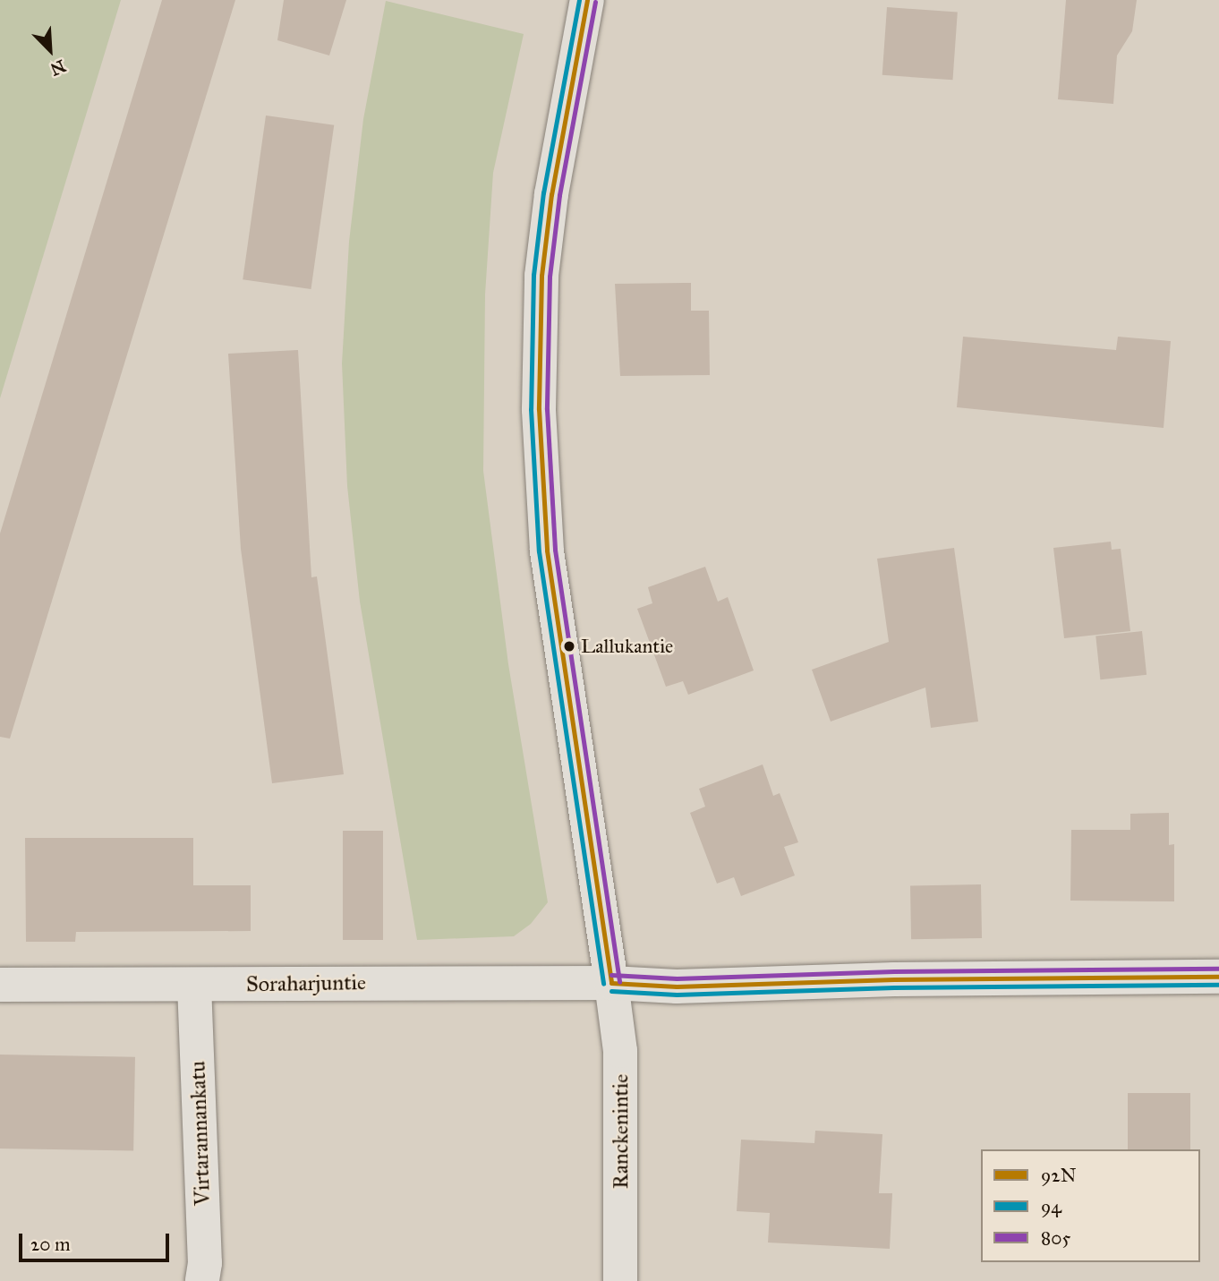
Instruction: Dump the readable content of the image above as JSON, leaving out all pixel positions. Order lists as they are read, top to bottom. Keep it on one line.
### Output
{"streets":{"street":["Soraharjuntie","Ranckenintie","Virtarannankatu"]},"crossings":[["Soraharjuntie","Ranckenintie"],["Soraharjuntie","Virtarannankatu"]],"places":["Lallukantie"],"lines":["transit line 92N","transit line 94","transit line 805"],"legend":["92N","94","805"],"scale_bar":"20 m","north":"bottom right"}
